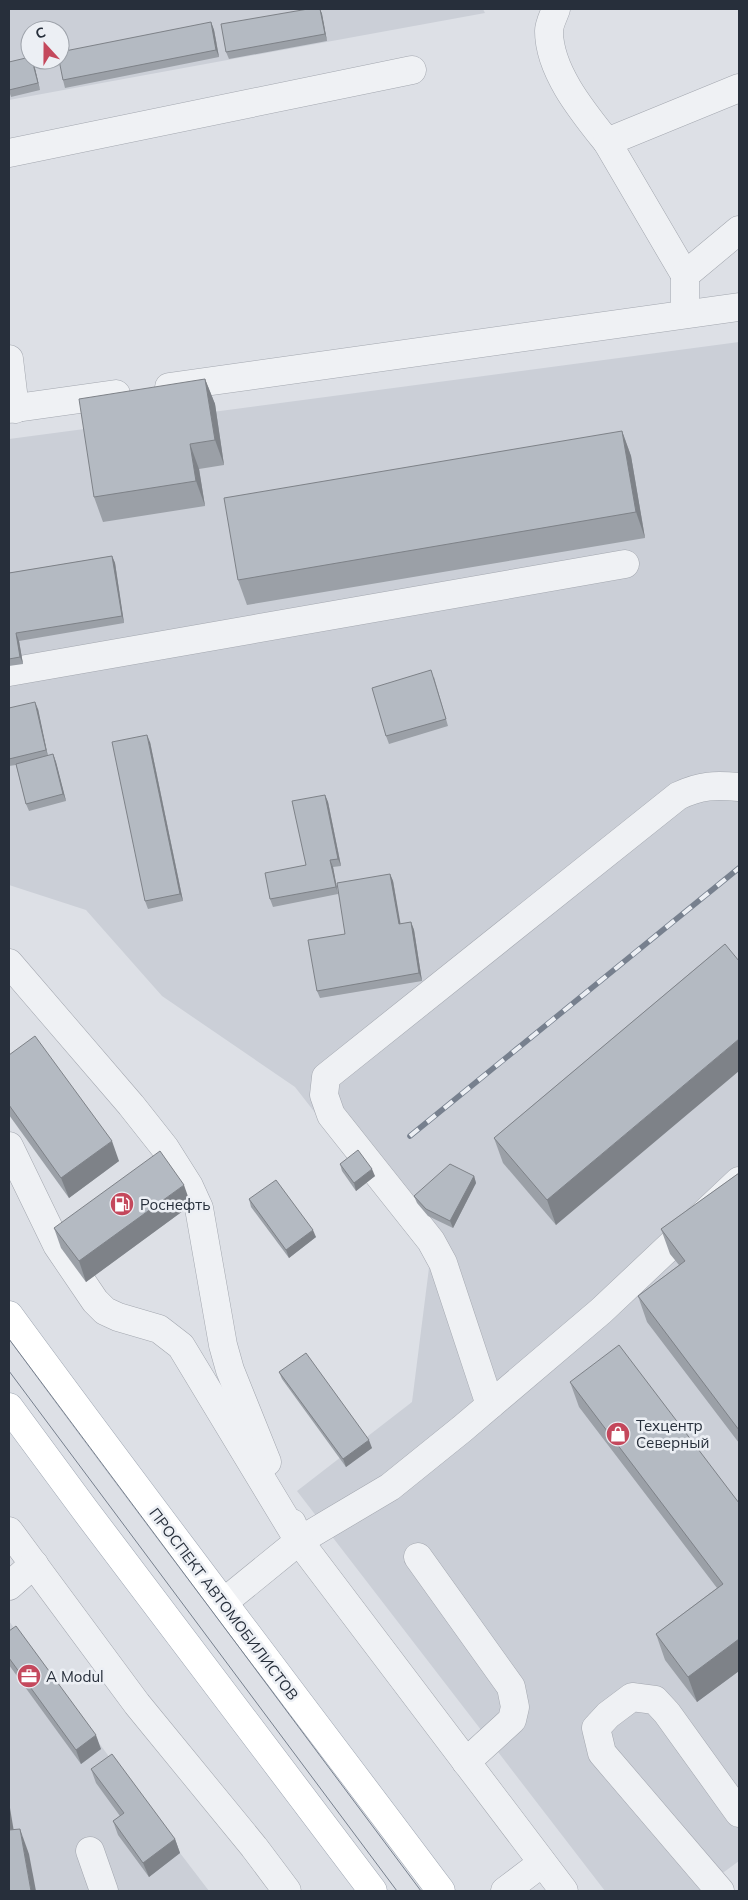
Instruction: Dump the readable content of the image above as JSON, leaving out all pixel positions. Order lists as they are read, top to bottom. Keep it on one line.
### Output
{"streets":{"main road":["ПРОСПЕКТ АВТОМОБИЛИСТОВ"]},"places":{"fuel station":["Роснефть"],"shop":["Техцентр Северный"],"office":["A Modul"]},"north":"top"}
